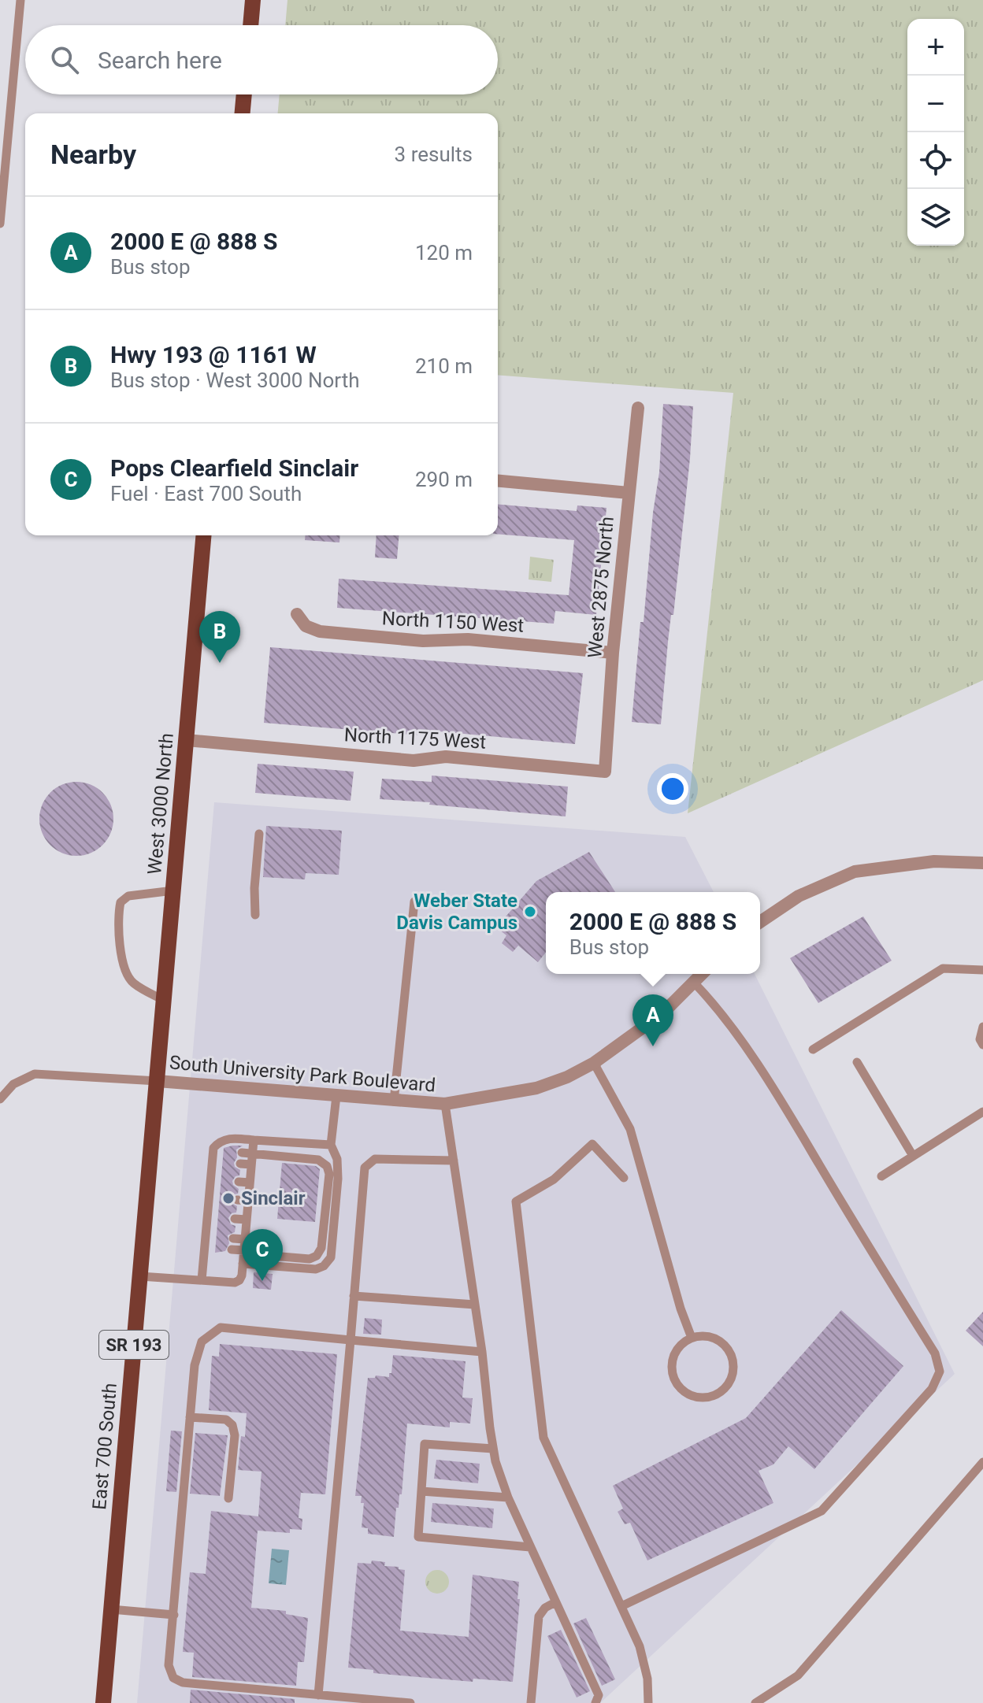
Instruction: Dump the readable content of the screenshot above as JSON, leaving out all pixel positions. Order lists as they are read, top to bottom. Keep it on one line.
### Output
{"streets":{"main road":["West 3000 North","SR 193","East 700 South"],"street":["West 2875 North","North 1150 West","North 1175 West","South University Park Boulevard"]},"crossings":[["West 2875 North","North 1150 West"],["West 2875 North","North 1175 West"],["North 1175 West","West 3000 North"],["West 3000 North","South University Park Boulevard"],["West 3000 North","East 700 South"],["South University Park Boulevard","East 700 South"]],"places":["Weber State Davis Campus","Sinclair"],"page":{"map_buttons":["+","−"],"search":"Search here","heading":["Nearby","3 results"],"list":[{"mark":"A","name":"2000 E @ 888 S","note":"Bus stop","value":"120 m"},{"mark":"B","name":"Hwy 193 @ 1161 W","note":"Bus stop · West 3000 North","value":"210 m"},{"mark":"C","name":"Pops Clearfield Sinclair","note":"Fuel · East 700 South","value":"290 m"}],"pins":["B","A","C"],"popup":["2000 E @ 888 S","Bus stop"]}}
